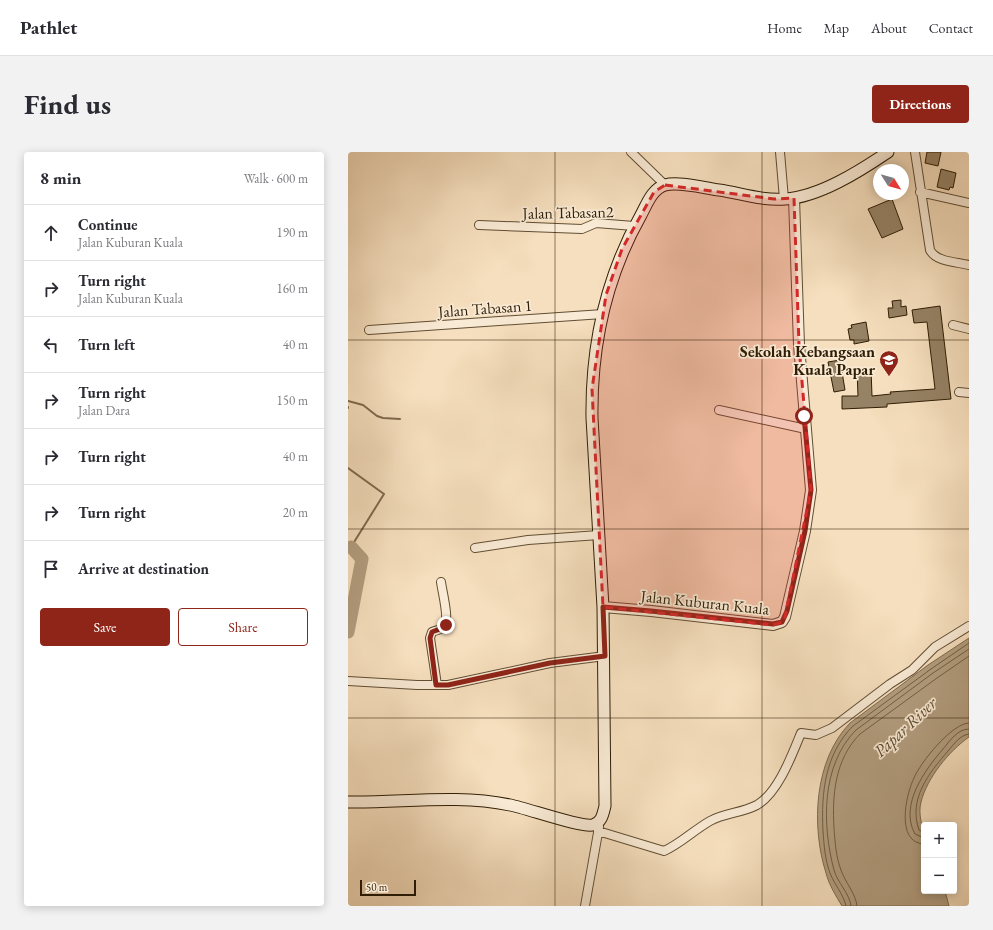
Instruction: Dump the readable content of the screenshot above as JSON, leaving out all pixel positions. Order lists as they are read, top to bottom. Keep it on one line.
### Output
{"streets":{"street":["Jalan Tabasan2","Jalan Tabasan 1","Jalan Kuburan Kuala"]},"water":["Papar River"],"places":{"school or university":["Sekolah Kebangsaan Kuala Papar"]},"scale_bar":"50 m","north":"bottom right","page":{"header":"Pathlet","nav":["Home","Map","About","Contact"],"buttons":["Directions",["Save","Share"]],"title":"Find us","heading":["8 min","Walk · 600 m"],"list":[["Continue","Jalan Kuburan Kuala","190 m"],["Turn right","Jalan Kuburan Kuala","160 m"],["Turn left","40 m"],["Turn right","Jalan Dara","150 m"],["Turn right","40 m"],["Turn right","20 m"],"Arrive at destination"],"map_buttons":["+","−"],"scale":"50 m"}}
